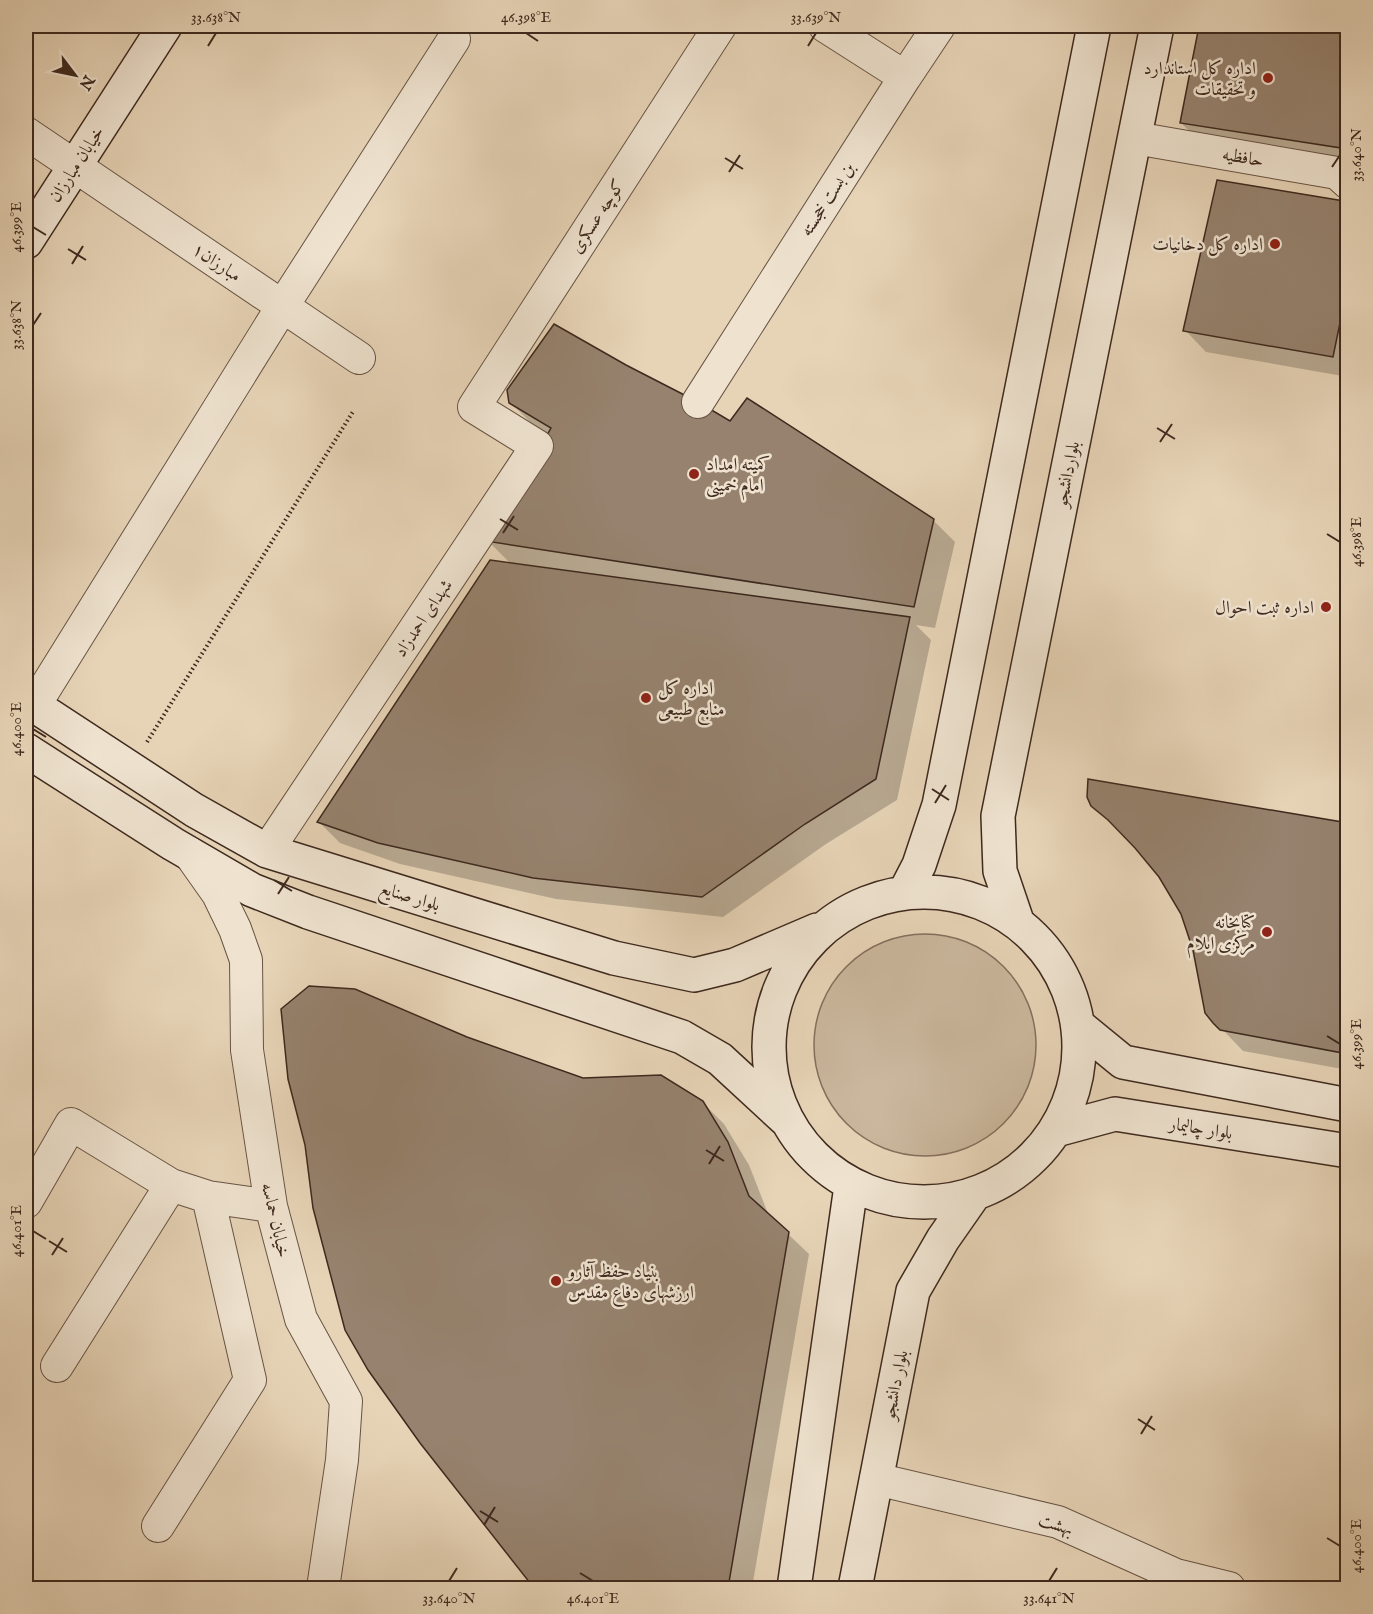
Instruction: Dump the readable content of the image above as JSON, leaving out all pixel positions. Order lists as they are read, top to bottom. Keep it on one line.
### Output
{"streets":{"main road":["خیابان مبارزان","بلواردانشجو","بلوار صنایع","بلوار چالیمار","بلوار دانشجو"],"street":["حافظیه","بن بست خجسته","کوچه عسکری","مبارزان۱","شهدای احمدزاد","خیابان حماسه","بهشت"]},"crossings":[["حافظیه","بلواردانشجو"],["خیابان مبارزان","مبارزان۱"],["کوچه عسکری","شهدای احمدزاد"],["شهدای احمدزاد","بلوار صنایع"],["بلوار دانشجو","بهشت"]],"places":["اداره کل استاندارد و تحقیقات","اداره کل دخانیات","کمیته امداد امام خمینی","اداره ثبت احوال","اداره کل منابع طبیعی","کتابخانه مرکزی ایلام","بنیاد حفظ آثارو ارزشهای دفاع مقدس"],"north":"bottom right","coordinates":["33.638°N","46.398°E","33.639°N","33.640°N","46.399°E","46.400°E","46.401°E","33.641°N"]}
